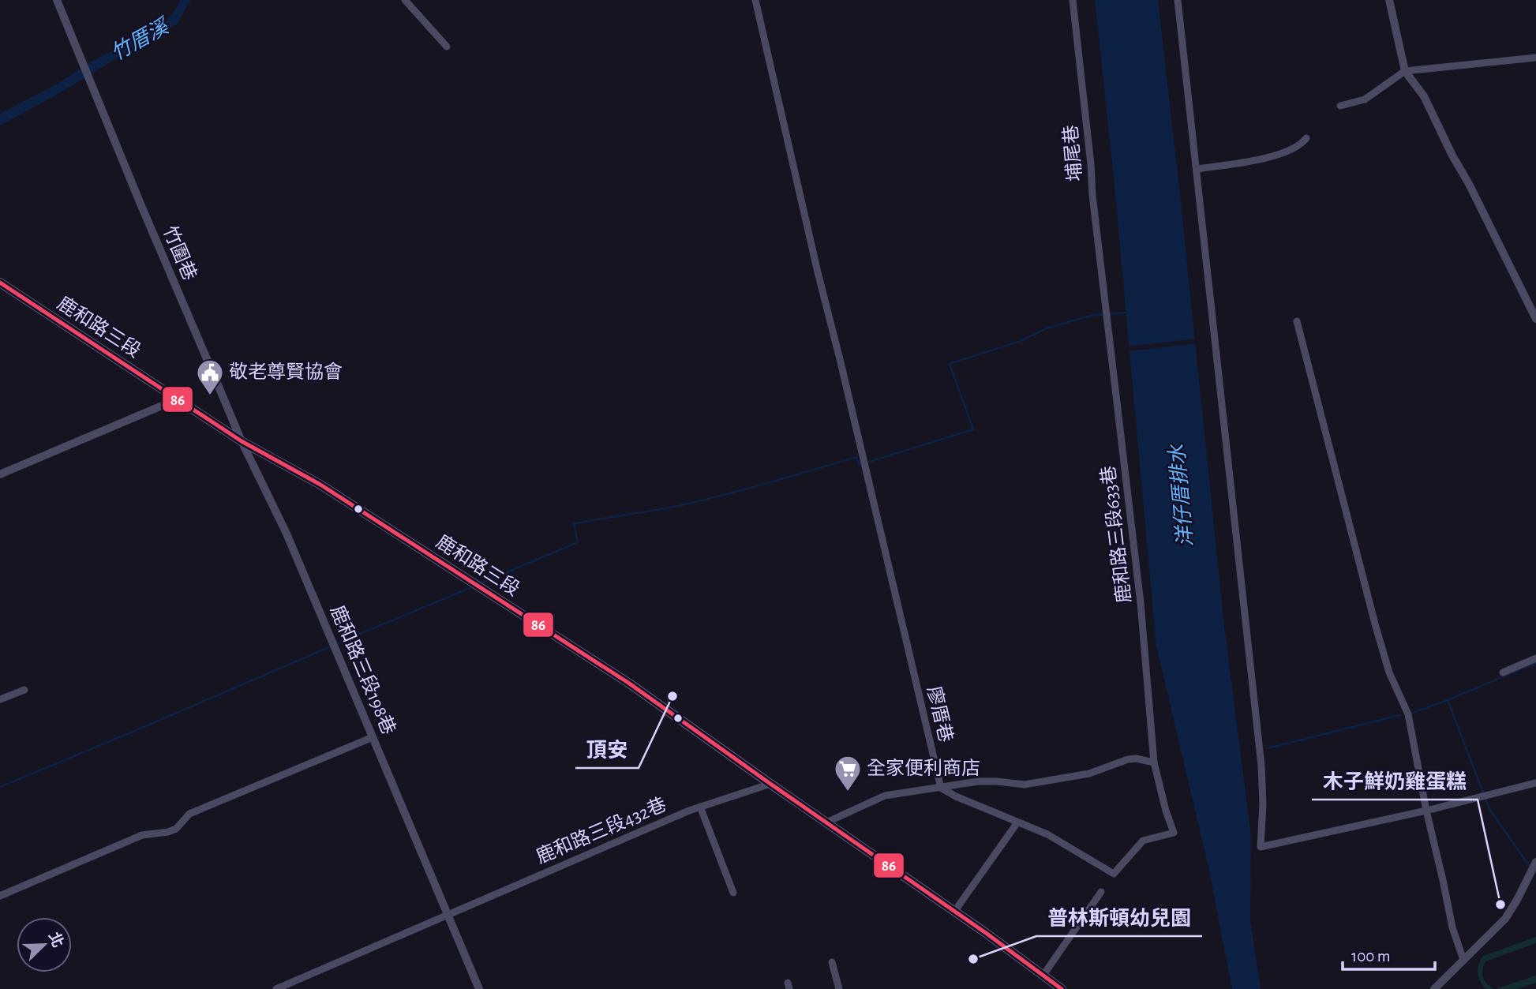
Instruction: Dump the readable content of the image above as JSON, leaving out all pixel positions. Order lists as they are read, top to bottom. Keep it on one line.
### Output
{"streets":{"main road":["鹿和路三段"],"street":["埔尾巷","竹圍巷","鹿和路三段633巷","鹿和路三段198巷","廖厝巷","鹿和路三段432巷"]},"crossings":[["埔尾巷","鹿和路三段633巷"],["竹圍巷","鹿和路三段"],["竹圍巷","鹿和路三段198巷"],["鹿和路三段","鹿和路三段198巷"],["鹿和路三段","鹿和路三段432巷"],["鹿和路三段198巷","鹿和路三段432巷"]],"water":["竹厝溪","洋仔厝排水"],"places":{"public building":["敬老尊賢協會"],"other":["頂安","木子鮮奶雞蛋糕","普林斯頓幼兒園"],"supermarket":["全家便利商店"]},"lines":["transit line 86"],"scale_bar":"100 m","north":"top right"}
